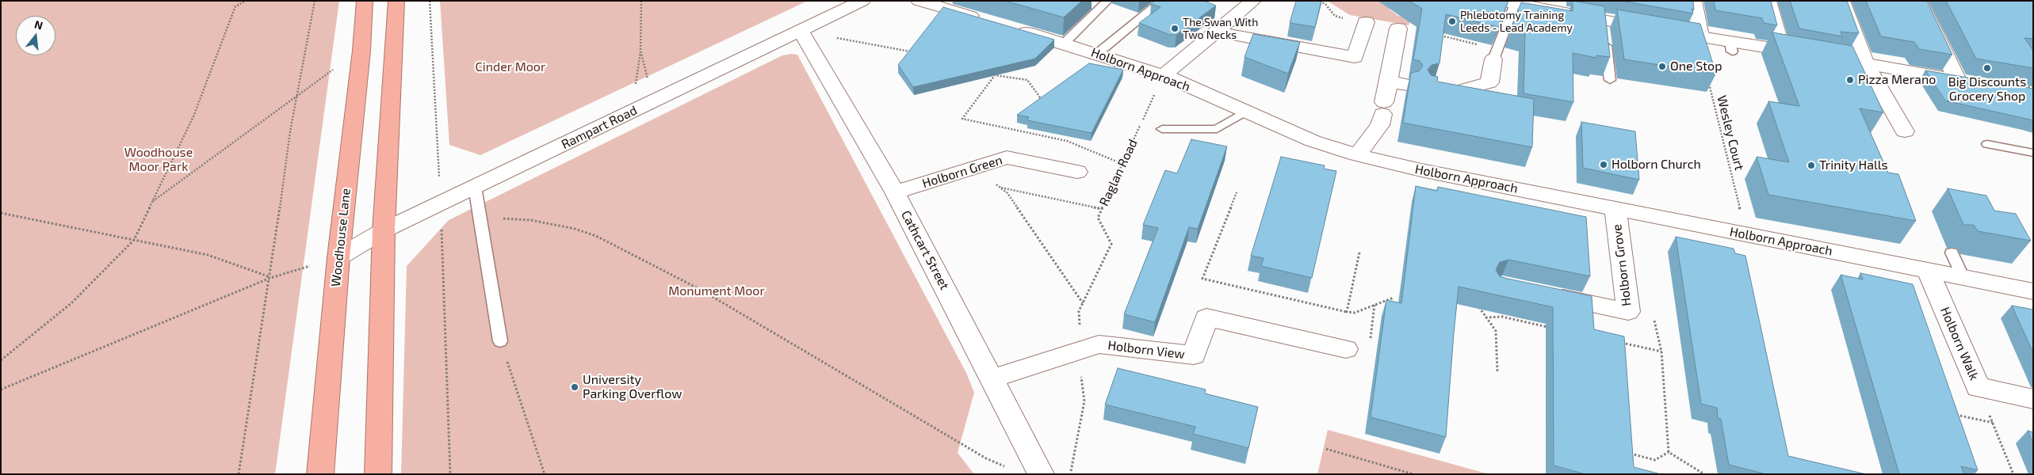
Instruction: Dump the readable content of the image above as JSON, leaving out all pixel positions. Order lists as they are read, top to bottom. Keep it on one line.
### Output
{"streets":{"highway":["Woodhouse Lane"],"street":["Holborn Approach","Rampart Road","Holborn Green","Cathcart Street","Holborn Grove","Holborn Walk","Holborn View"],"path":["Wesley Court","Raglan Road"]},"crossings":[["Holborn Approach","Wesley Court"],["Holborn Approach","Raglan Road"],["Holborn Approach","Holborn Grove"],["Holborn Approach","Holborn Walk"],["Rampart Road","Woodhouse Lane"],["Rampart Road","Cathcart Street"],["Holborn Green","Cathcart Street"],["Raglan Road","Holborn View"],["Cathcart Street","Holborn View"]],"parks":["Cinder Moor","Woodhouse Moor Park","Monument Moor"],"places":["Phlebotomy Training Leeds - Lead Academy","The Swan With Two Necks","One Stop","Big Discounts Grocery Shop","Pizza Merano","Holborn Church","Trinity Halls","University Parking Overflow"],"north":"top"}
